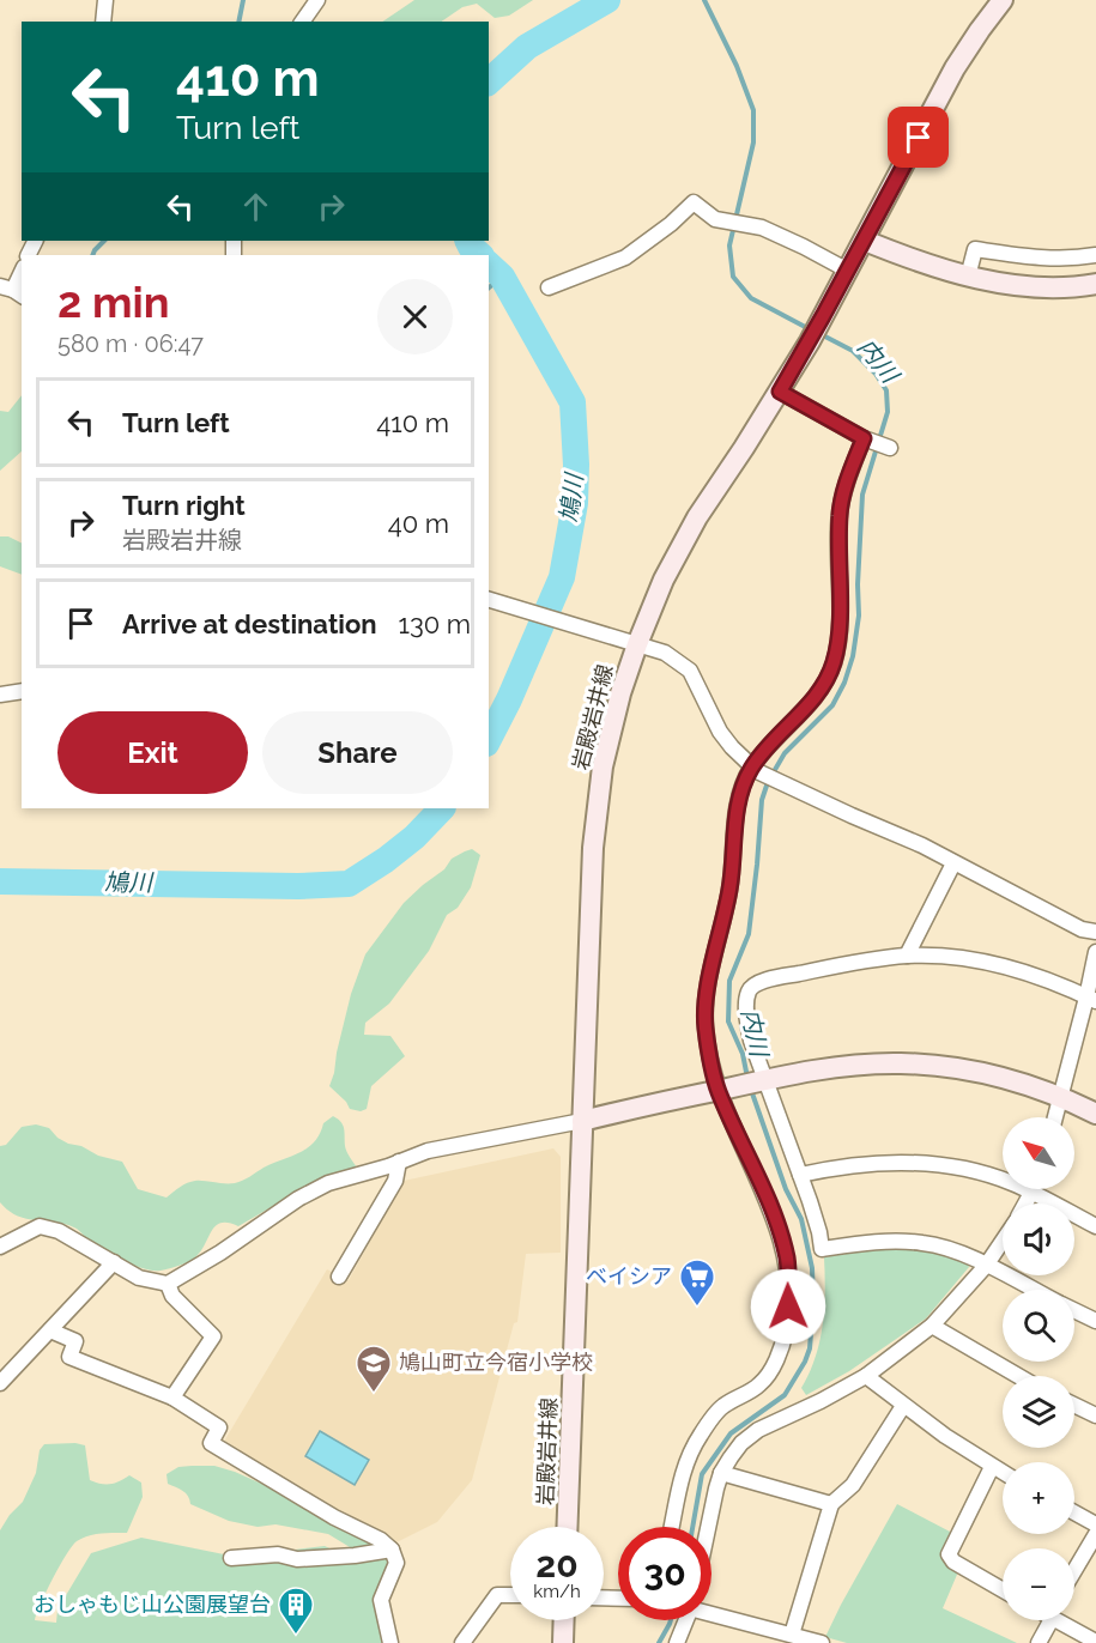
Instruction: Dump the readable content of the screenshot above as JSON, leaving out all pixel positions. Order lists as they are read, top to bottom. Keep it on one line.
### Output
{"streets":{"main road":["岩殿岩井線"]},"water":["内川","鳩川"],"places":{"supermarket":["ベイシア"],"school or university":["鳩山町立今宿小学校"],"building":["おしゃもじ山公園展望台"]},"north":"top left","page":{"turn":["410 m","Turn left"],"heading":["2 min","580 m · 06:47"],"list":[{"name":"Turn left","value":"410 m"},{"name":"Turn right","note":"岩殿岩井線","value":"40 m"},{"name":"Arrive at destination","value":"130 m"}],"buttons":["Exit","Share"],"map_buttons":["+","−"],"speed":"20 km/h","limit":"30"}}
